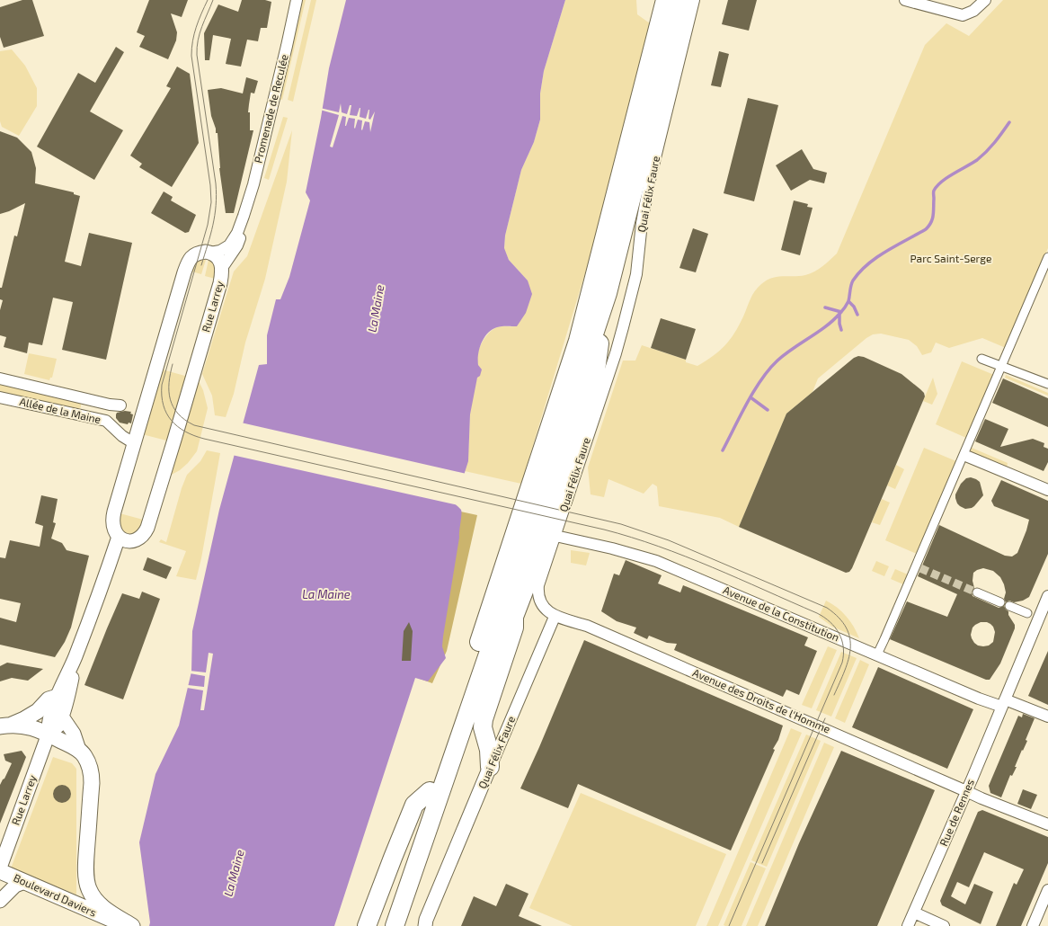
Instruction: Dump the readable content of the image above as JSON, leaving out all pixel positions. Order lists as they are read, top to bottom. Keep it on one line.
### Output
{"streets":{"highway":["Quai Félix Faure"],"main road":["Boulevard Daviers"],"street":["Promenade de Reculée","Rue Larrey","Allée de la Maine","Avenue de la Constitution","Avenue des Droits de l'Homme","Rue de Rennes"]},"crossings":[["Promenade de Reculée","Rue Larrey"],["Quai Félix Faure","Avenue de la Constitution"],["Quai Félix Faure","Avenue des Droits de l'Homme"],["Avenue de la Constitution","Rue de Rennes"],["Avenue des Droits de l'Homme","Rue de Rennes"]],"water":["La Maine"],"parks":["Parc Saint-Serge"]}
